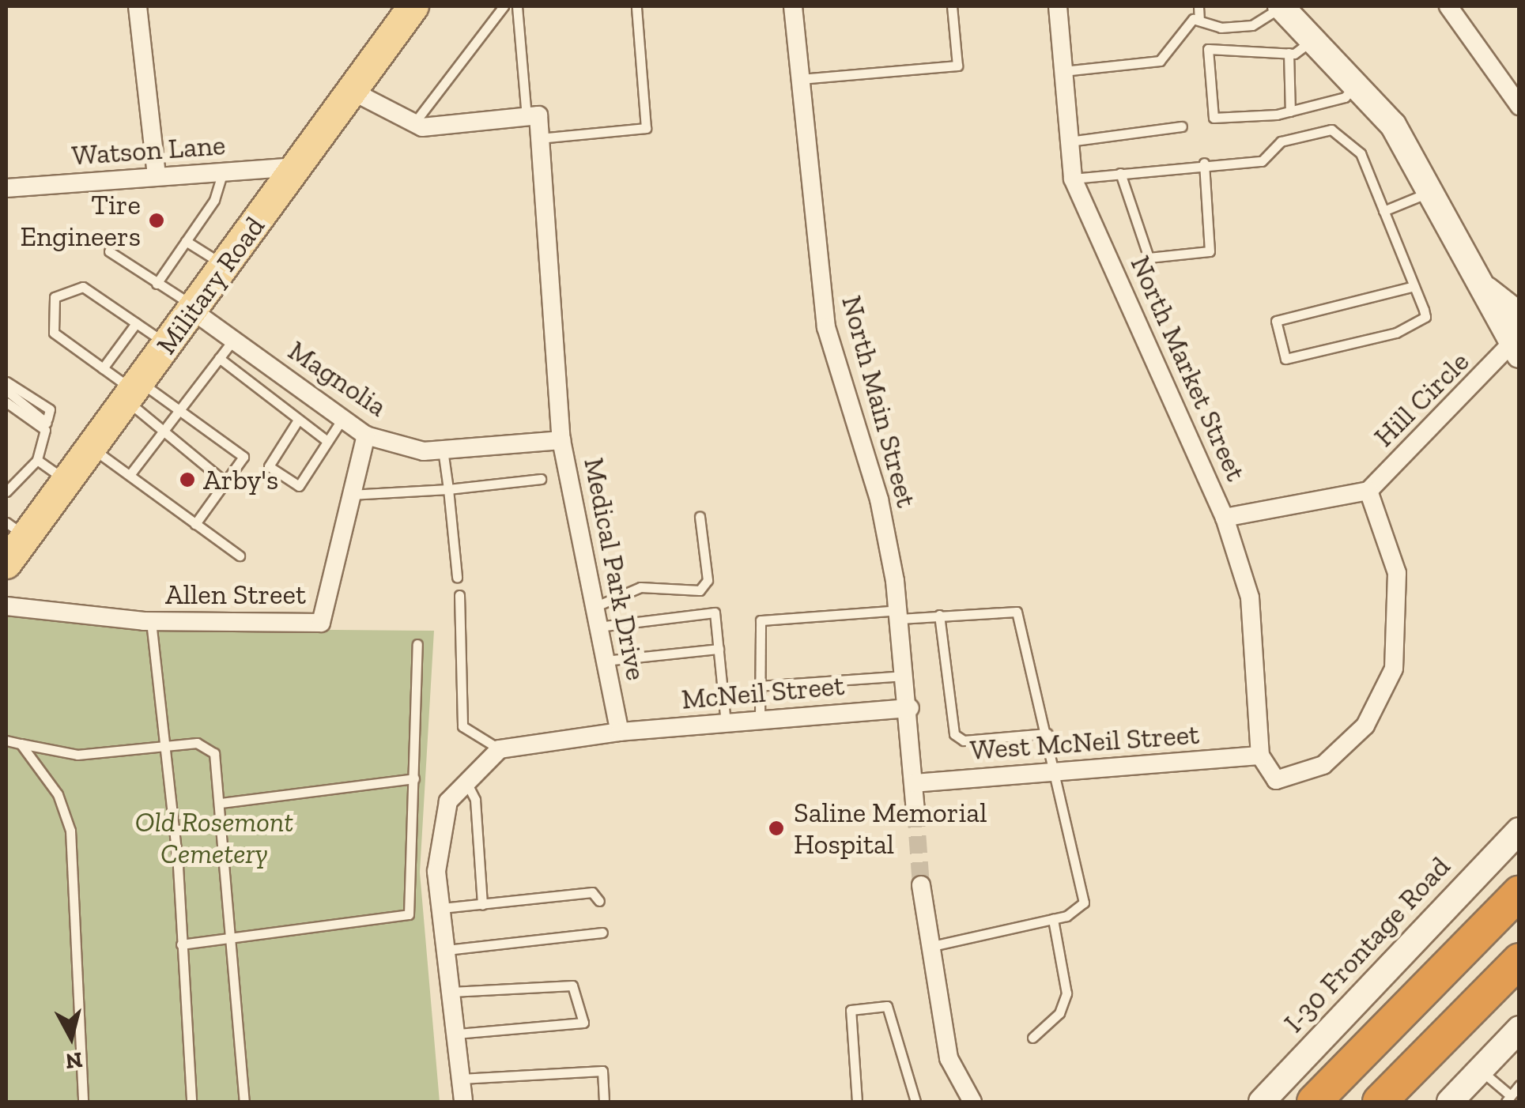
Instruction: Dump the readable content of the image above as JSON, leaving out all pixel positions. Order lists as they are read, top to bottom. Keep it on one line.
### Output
{"streets":{"main road":["Military Road","I-30 Frontage Road"],"street":["Watson Lane","North Market Street","Magnolia","Hill Circle","North Main Street","Medical Park Drive","Allen Street","McNeil Street","West McNeil Street"]},"crossings":[["Watson Lane","Military Road"],["Military Road","Magnolia"],["North Market Street","West McNeil Street"],["Magnolia","Medical Park Drive"],["Magnolia","Allen Street"],["North Main Street","McNeil Street"],["North Main Street","West McNeil Street"],["Medical Park Drive","McNeil Street"]],"parks":["Old Rosemont Cemetery"],"places":["Tire Engineers","Arby's","Saline Memorial Hospital"],"north":"bottom"}
